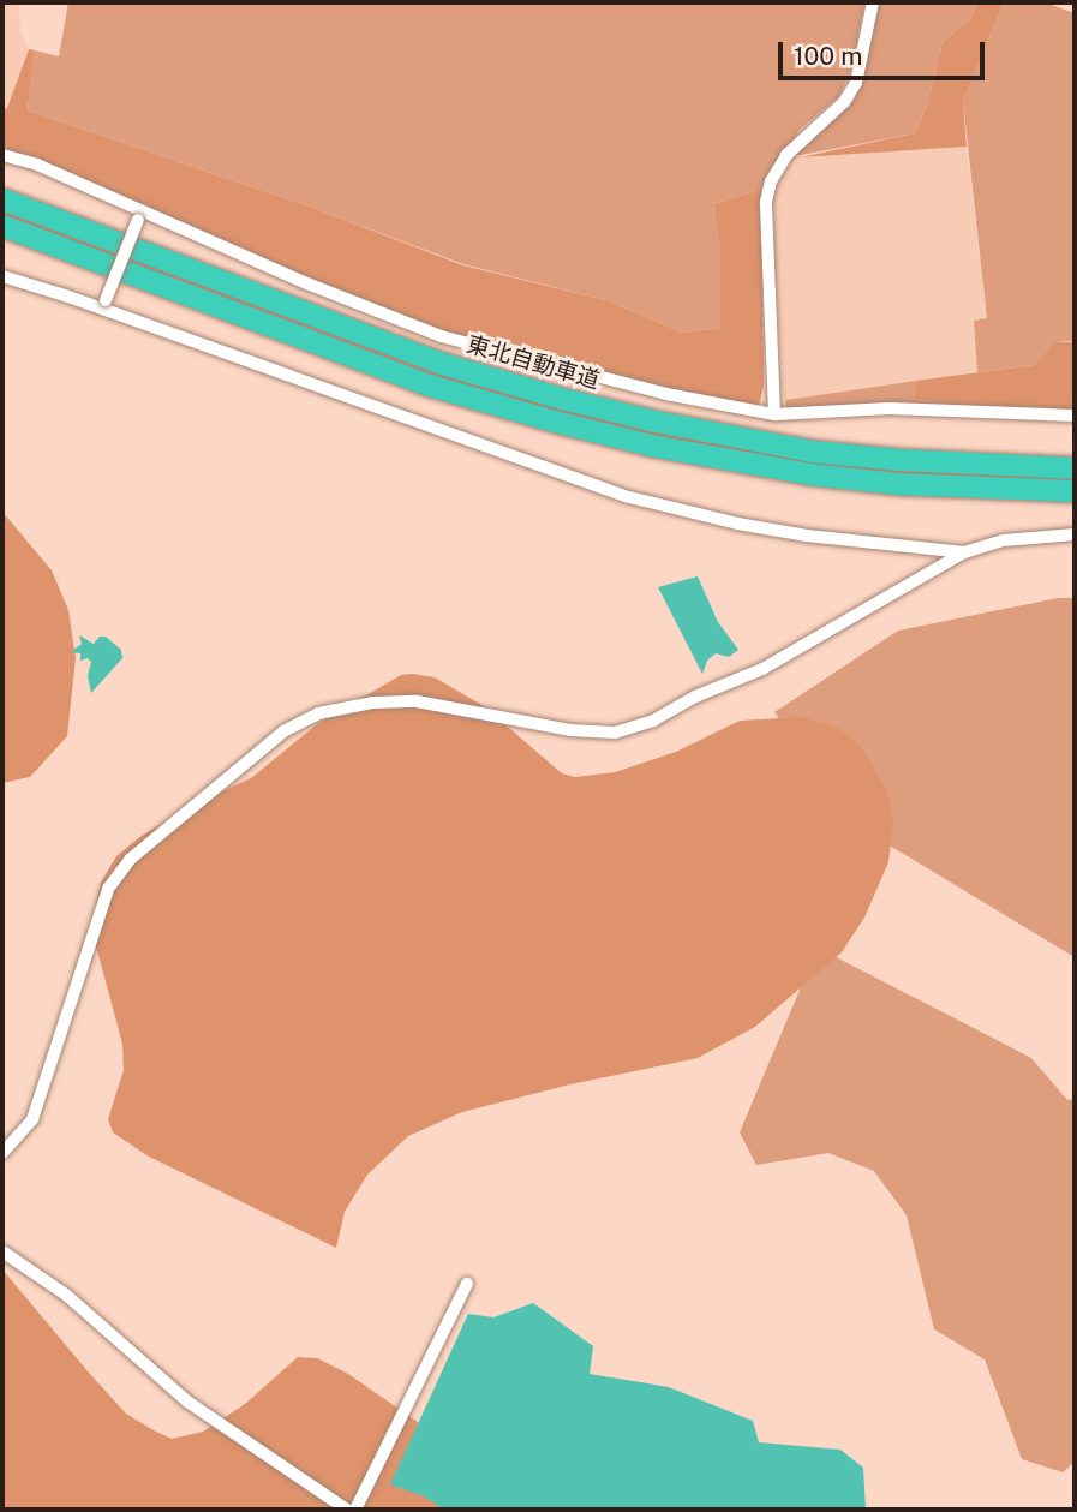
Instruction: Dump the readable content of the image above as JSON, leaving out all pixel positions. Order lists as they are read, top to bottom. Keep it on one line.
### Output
{"streets":{"highway":["東北自動車道"]},"scale_bar":"100 m"}
